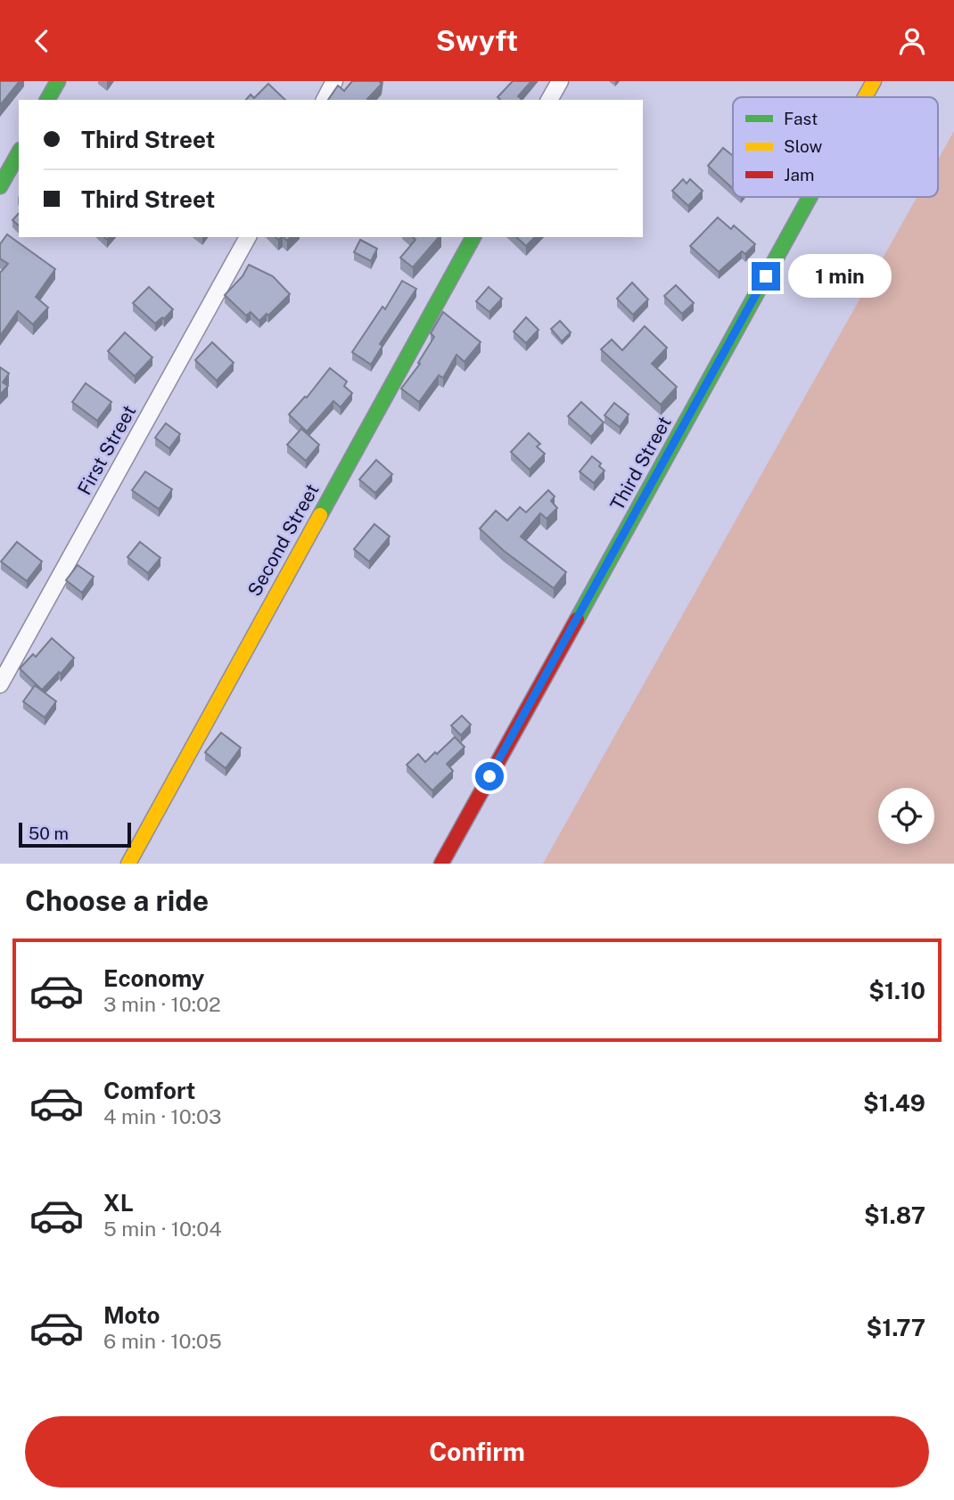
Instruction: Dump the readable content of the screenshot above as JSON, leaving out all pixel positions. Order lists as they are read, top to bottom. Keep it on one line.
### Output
{"streets":{"street":["First Street","Third Street","Second Street"]},"legend":["Fast","Slow","Jam"],"scale_bar":"50 m","page":{"header":"Swyft","banner":["Third Street","Third Street"],"bubble":"1 min","scale":"50 m","heading":"Choose a ride","list":[{"name":"Economy","note":"3 min · 10:02","value":"$1.10"},{"name":"Comfort","note":"4 min · 10:03","value":"$1.49"},{"name":"XL","note":"5 min · 10:04","value":"$1.87"},{"name":"Moto","note":"6 min · 10:05","value":"$1.77"}],"buttons":"Confirm"}}
